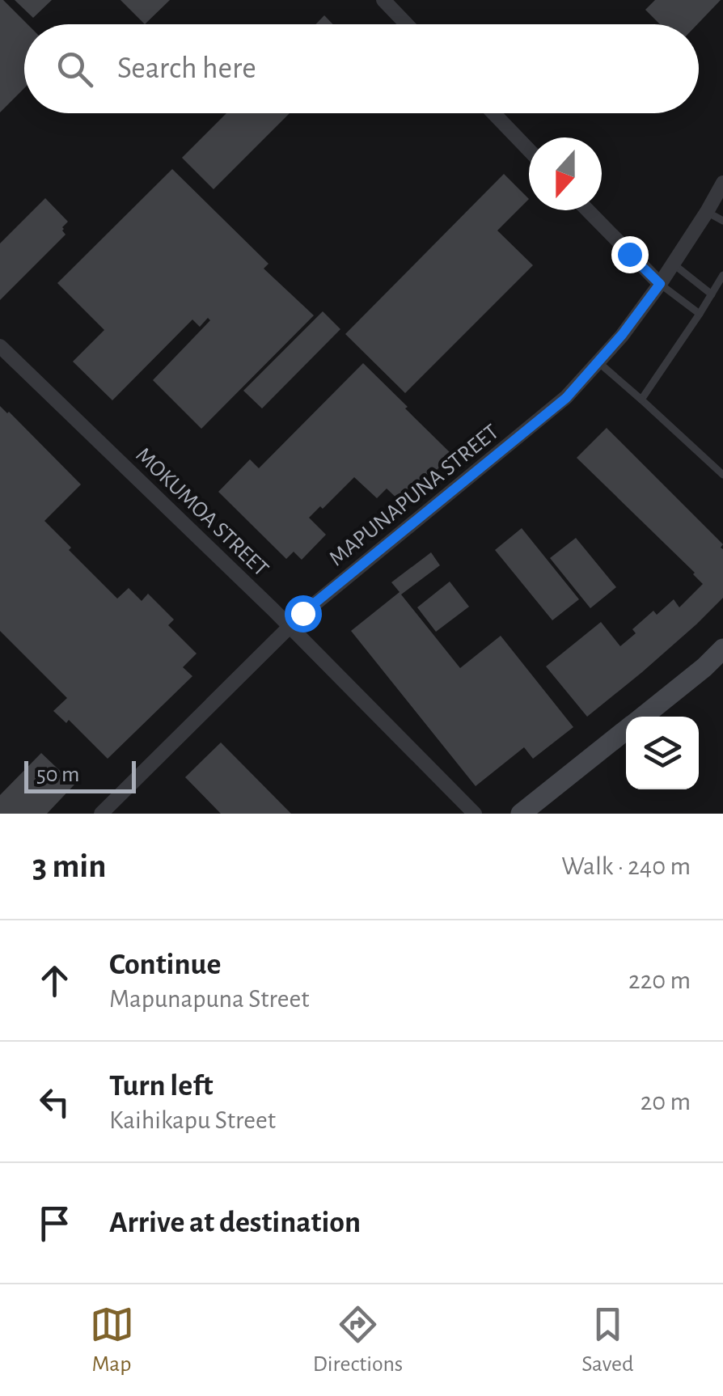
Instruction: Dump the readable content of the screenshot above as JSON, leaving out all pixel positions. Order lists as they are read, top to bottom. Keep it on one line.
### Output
{"streets":{"street":["MAPUNAPUNA STREET","MOKUMOA STREET"]},"crossings":[["MAPUNAPUNA STREET","MOKUMOA STREET"]],"scale_bar":"50 m","north":"bottom","page":{"search":"Search here","scale":"50 m","heading":["3 min","Walk · 240 m"],"list":[["Continue","Mapunapuna Street","220 m"],["Turn left","Kaihikapu Street","20 m"],"Arrive at destination"],"nav":["Map","Directions","Saved"]}}
